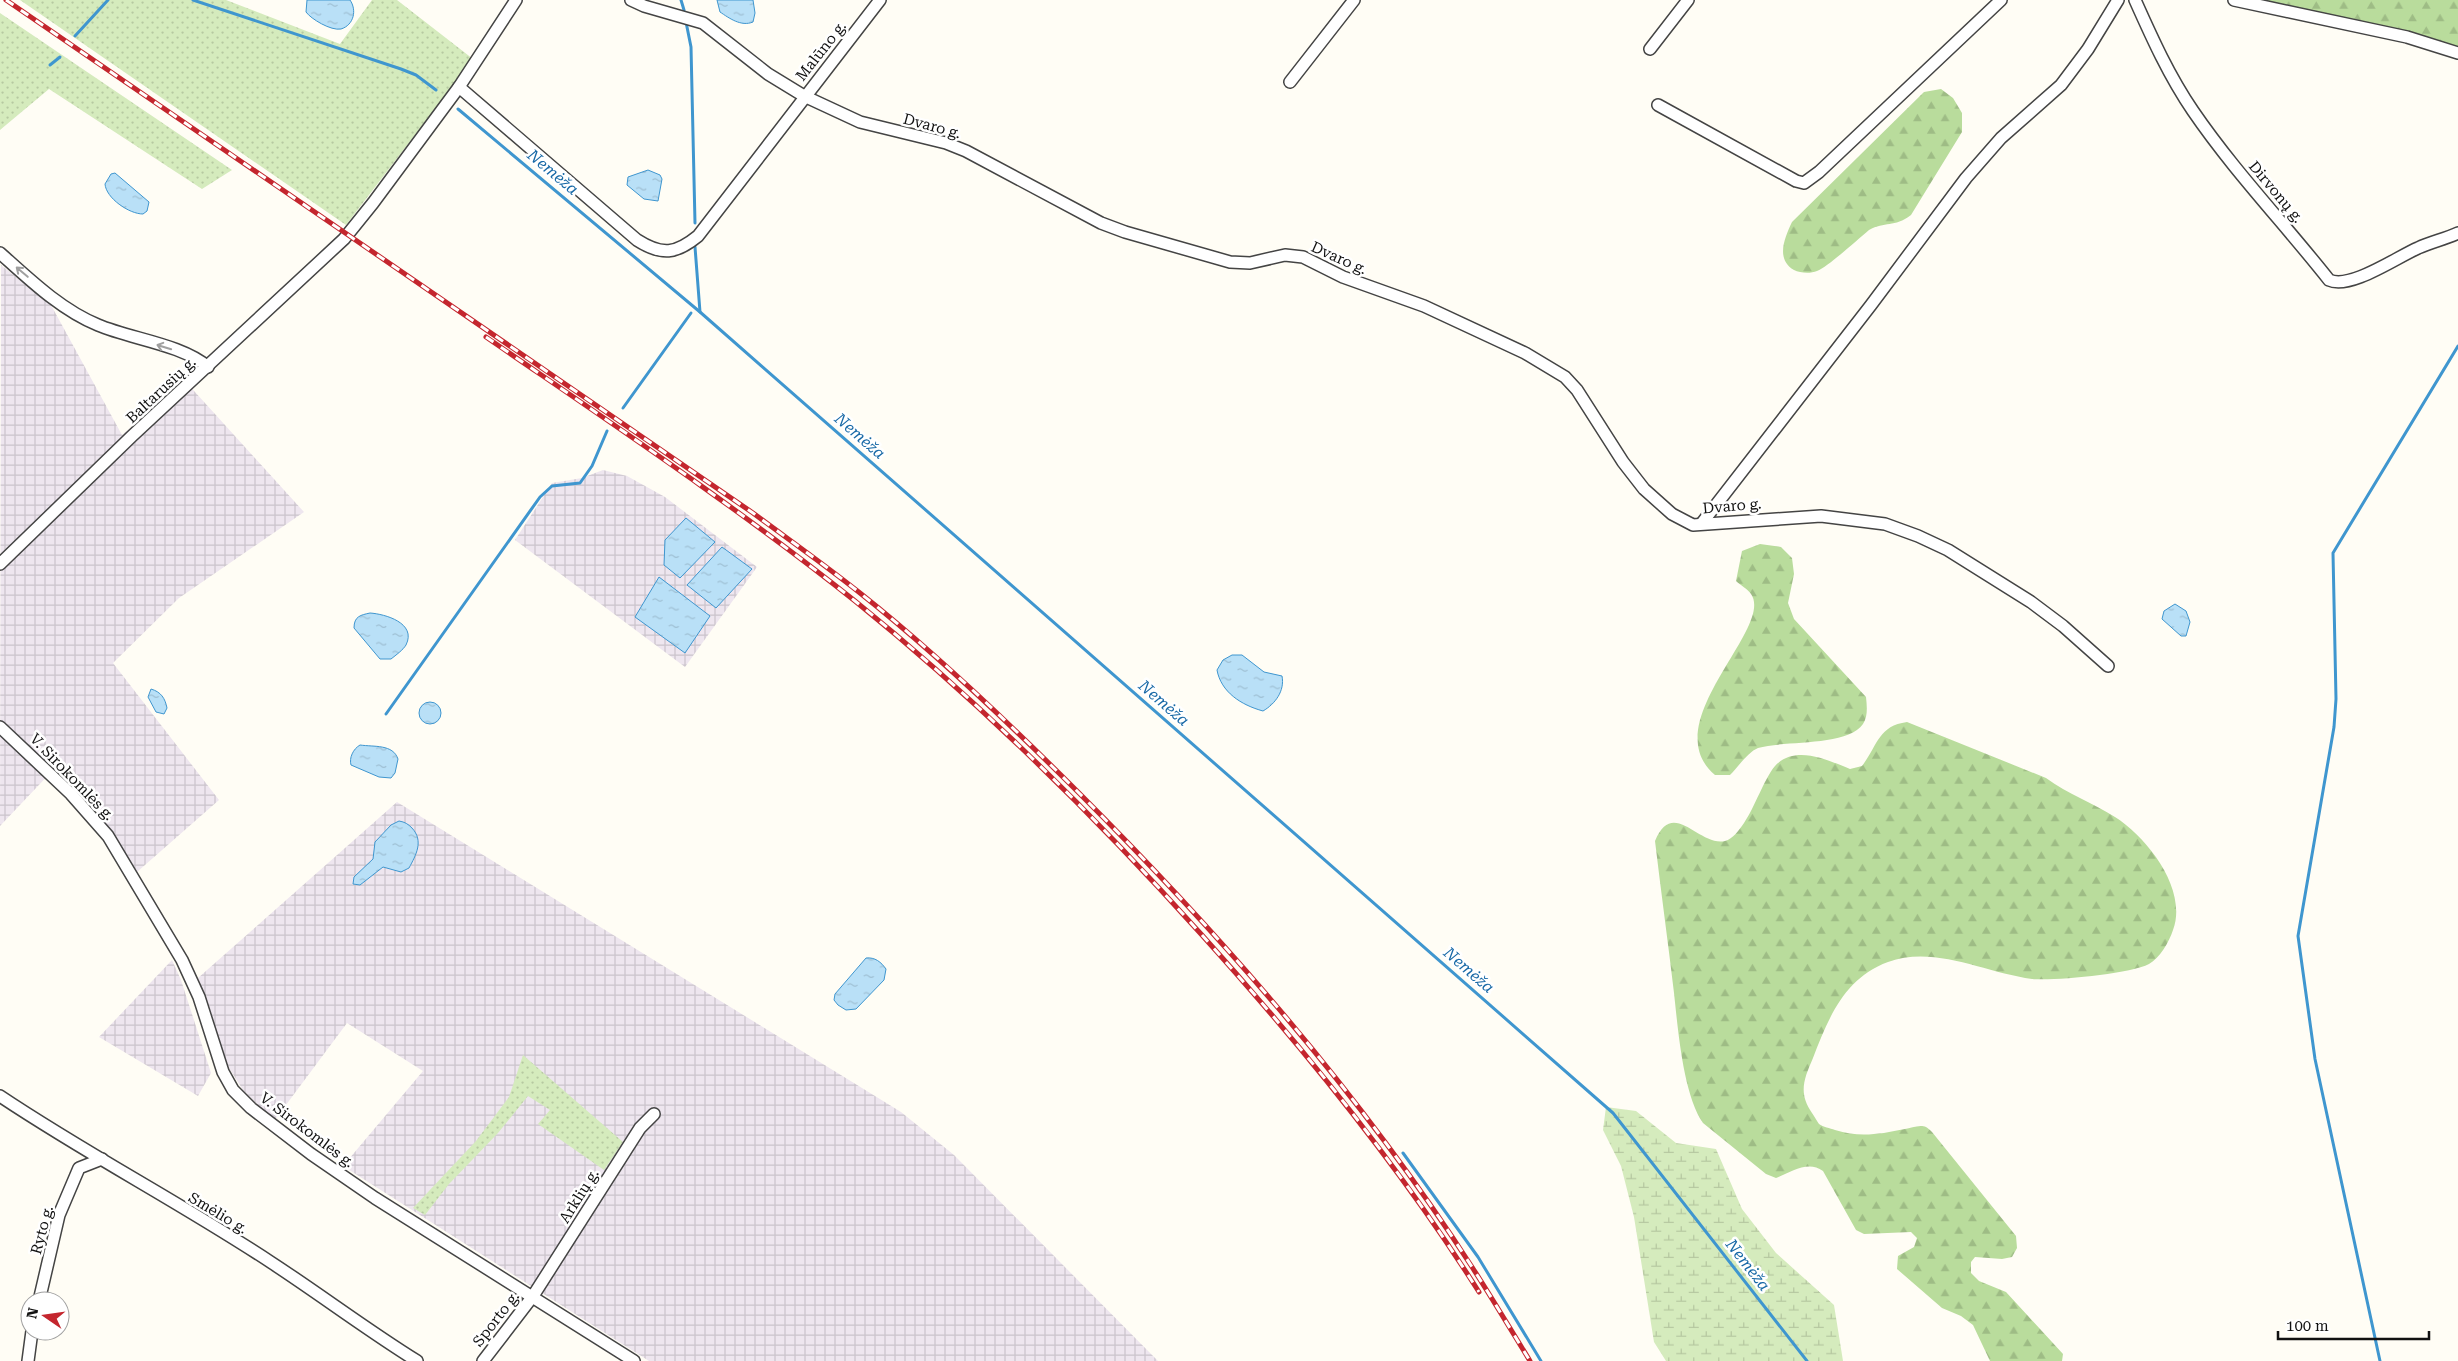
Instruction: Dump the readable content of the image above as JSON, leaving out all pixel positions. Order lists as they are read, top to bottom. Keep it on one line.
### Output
{"streets":{"street":["Malūno g.","Dvaro g.","Dirvonų g.","Baltarusių g.","V. Sirokomlės g.","Arklių g.","Smėlio g.","Ryto g.","Sporto g."]},"crossings":[["Malūno g.","Dvaro g."],["Malūno g.","Baltarusių g."],["V. Sirokomlės g.","Arklių g."],["V. Sirokomlės g.","Sporto g."],["Arklių g.","Sporto g."],["Smėlio g.","Ryto g."]],"water":["Nemėža"],"scale_bar":"100 m","north":"left"}
